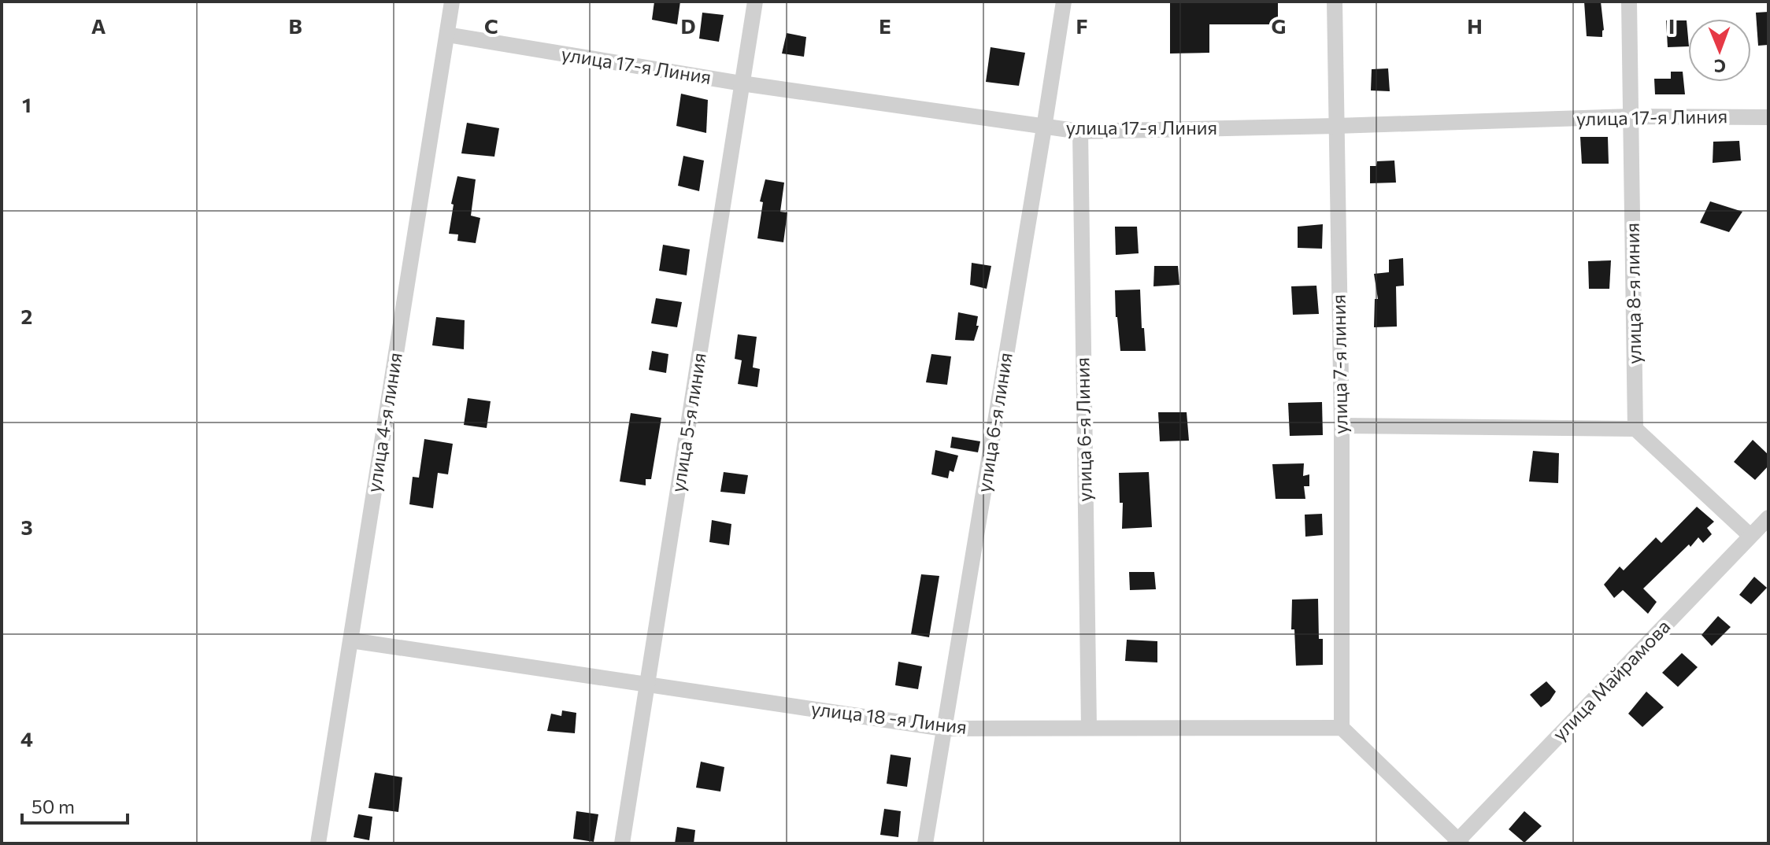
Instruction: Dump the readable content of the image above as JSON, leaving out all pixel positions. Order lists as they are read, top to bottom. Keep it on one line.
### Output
{"streets":{"street":["улица 17-я Линия","улица 8-я линия","улица 7-я линия","улица 4-я линия","улица 5-я линия","улица 6-я линия","улица 6-я Линия","улица Майрамова","улица 18 -я Линия"]},"crossings":[["улица 17-я Линия","улица 8-я линия"],["улица 17-я Линия","улица 7-я линия"],["улица 17-я Линия","улица 4-я линия"],["улица 17-я Линия","улица 5-я линия"],["улица 17-я Линия","улица 6-я линия"],["улица 17-я Линия","улица 6-я Линия"],["улица 7-я линия","улица 18 -я Линия"],["улица 4-я линия","улица 18 -я Линия"],["улица 5-я линия","улица 18 -я Линия"],["улица 6-я линия","улица 18 -я Линия"],["улица 6-я Линия","улица 18 -я Линия"]],"scale_bar":"50 m","north":"bottom","grid":{"columns":["A","B","C","D","E","F","G","H","I"],"rows":["1","2","3","4"]}}
